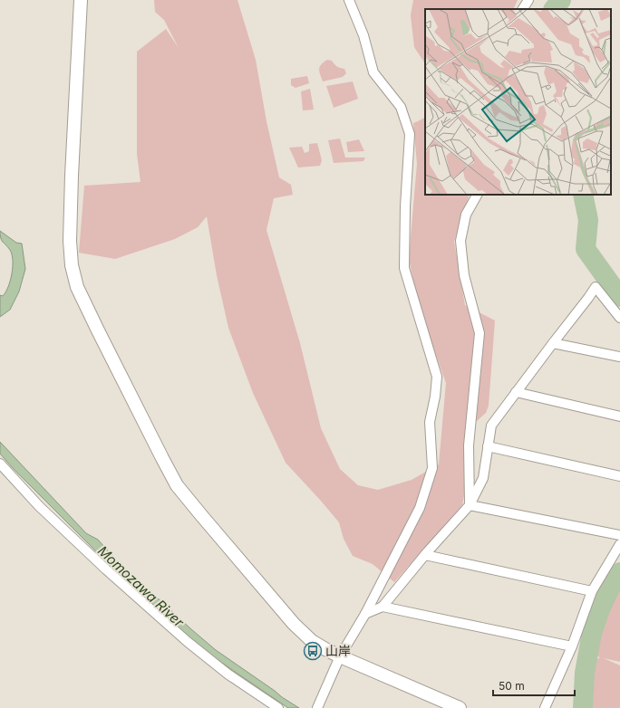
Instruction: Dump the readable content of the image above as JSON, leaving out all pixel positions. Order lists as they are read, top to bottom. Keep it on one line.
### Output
{"water":["Momozawa River"],"places":{"bus stop":["山岸"]},"scale_bar":"50 m"}
